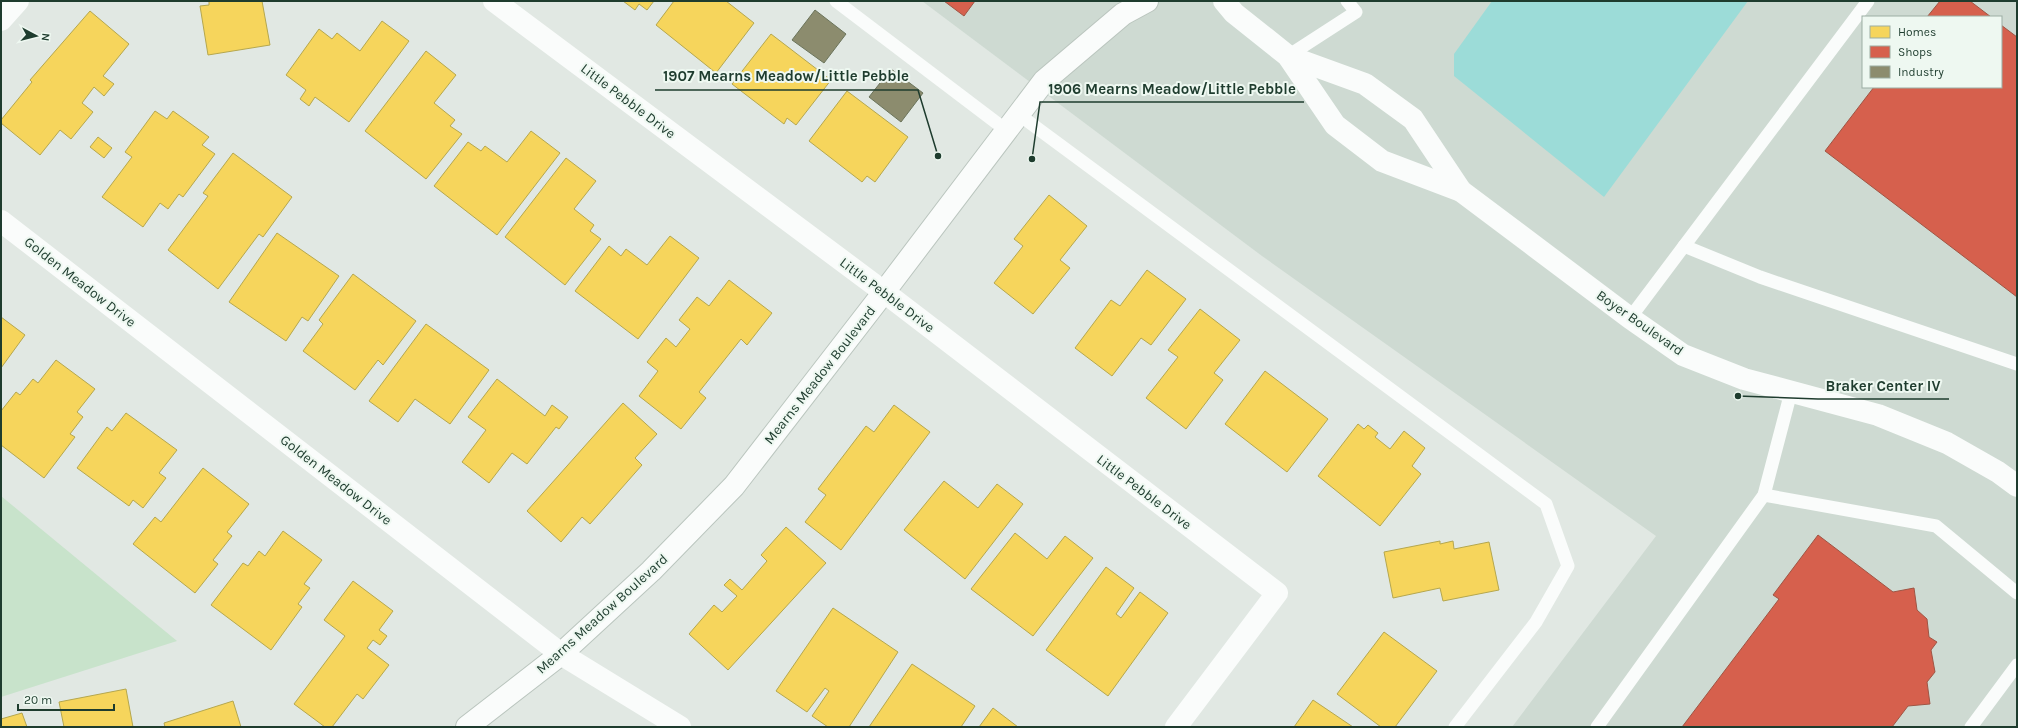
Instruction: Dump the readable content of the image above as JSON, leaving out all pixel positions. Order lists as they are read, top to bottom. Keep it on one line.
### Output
{"streets":{"street":["Little Pebble Drive","Golden Meadow Drive","Boyer Boulevard","Mearns Meadow Boulevard"]},"crossings":[["Little Pebble Drive","Mearns Meadow Boulevard"],["Golden Meadow Drive","Mearns Meadow Boulevard"]],"places":["1907 Mearns Meadow/Little Pebble","1906 Mearns Meadow/Little Pebble","Braker Center IV"],"legend":["Homes","Shops","Industry"],"scale_bar":"20 m","north":"right"}
